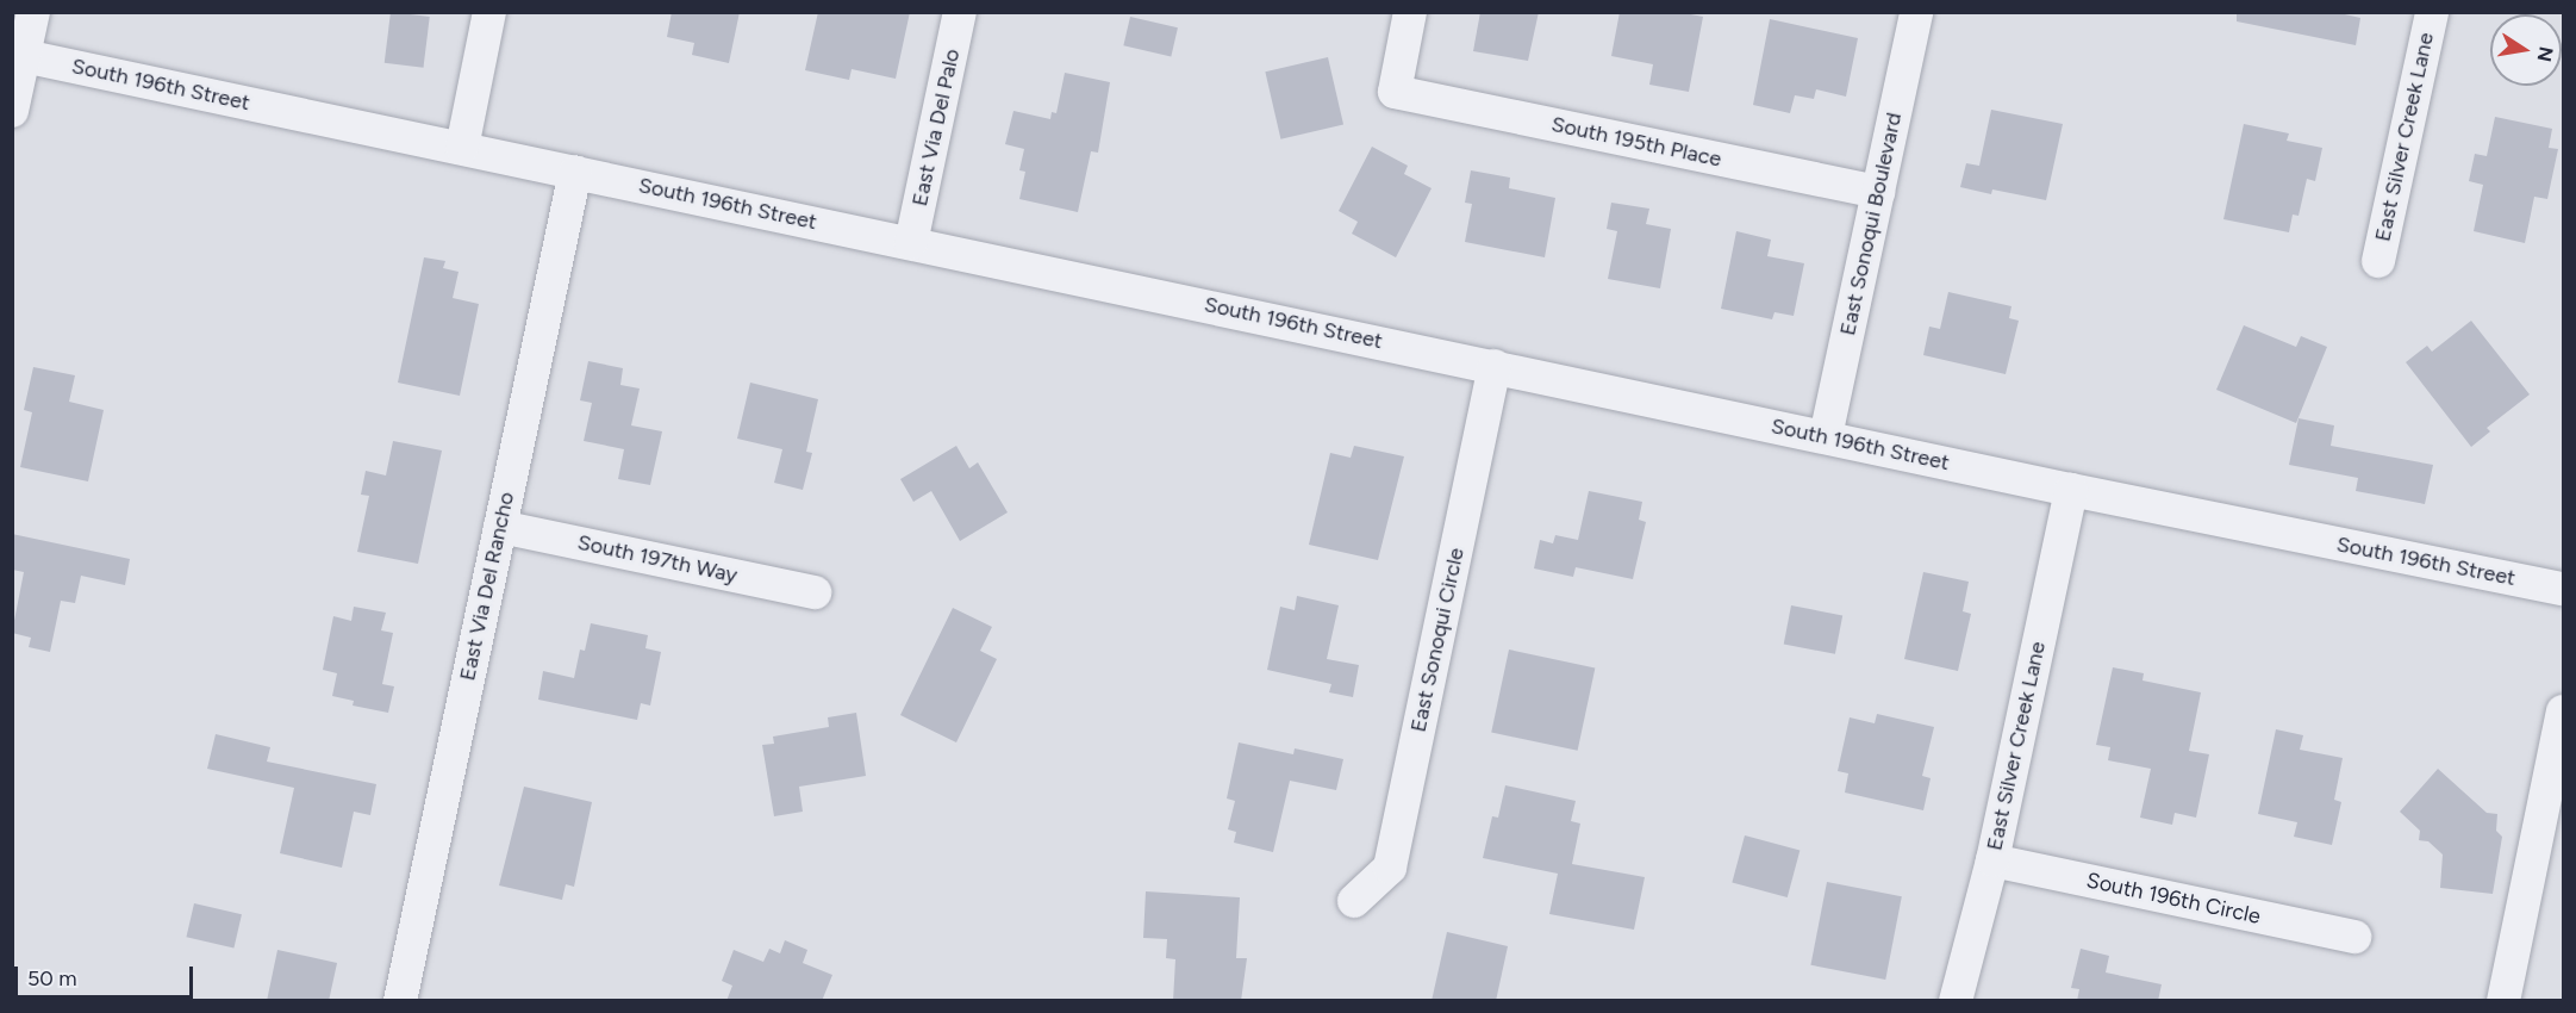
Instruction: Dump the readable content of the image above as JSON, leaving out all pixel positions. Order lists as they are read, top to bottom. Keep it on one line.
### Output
{"streets":{"street":["South 196th Street","East Via Del Palo","East Silver Creek Lane","South 195th Place","East Sonoqui Boulevard","South 197th Way","East Via Del Rancho","East Sonoqui Circle","South 196th Circle"]},"crossings":[["South 196th Street","East Via Del Palo"],["South 196th Street","East Silver Creek Lane"],["South 196th Street","East Sonoqui Boulevard"],["South 196th Street","East Via Del Rancho"],["South 196th Street","East Sonoqui Circle"],["East Silver Creek Lane","South 196th Circle"],["South 195th Place","East Sonoqui Boulevard"],["South 197th Way","East Via Del Rancho"]],"scale_bar":"50 m","north":"right"}
